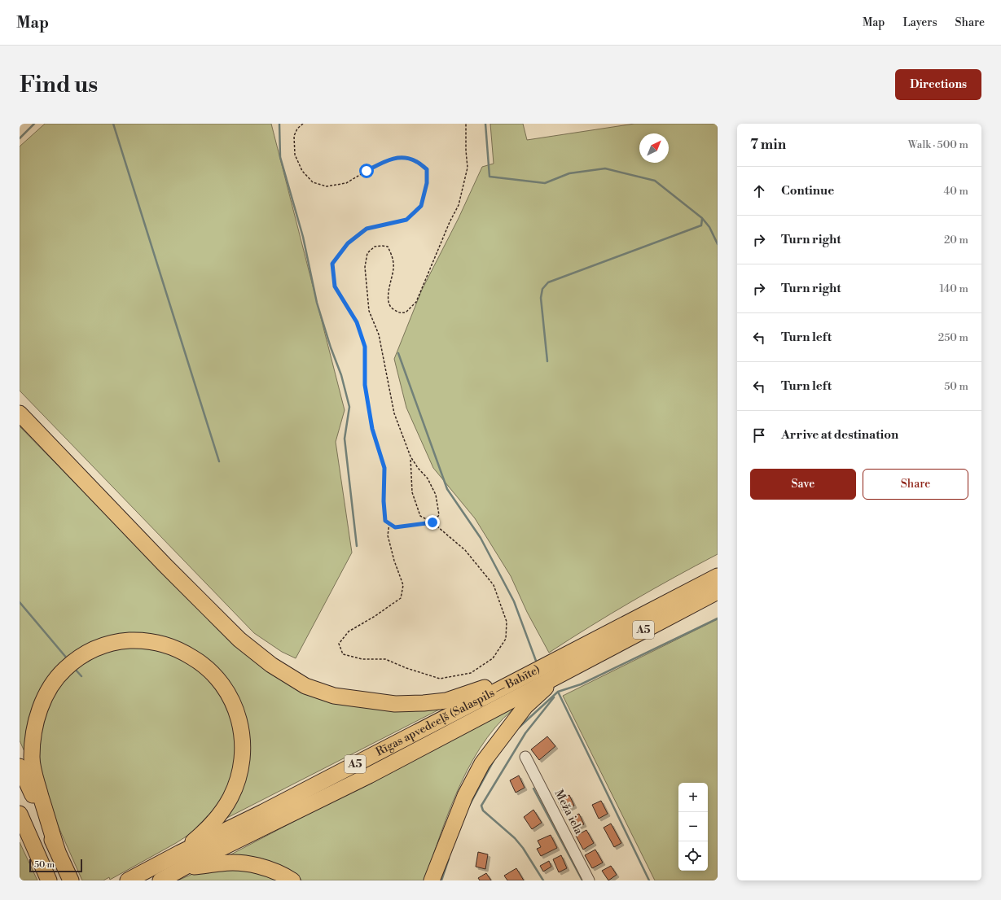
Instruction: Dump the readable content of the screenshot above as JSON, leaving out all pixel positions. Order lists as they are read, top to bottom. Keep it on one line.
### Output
{"streets":{"highway":["A5","Rīgas apvedceļš (Salaspils — Babīte)"],"street":["Meža iela"]},"scale_bar":"50 m","north":"top right","page":{"header":"Map","nav":["Map","Layers","Share"],"buttons":["Directions",["Save","Share"]],"title":"Find us","heading":["7 min","Walk · 500 m"],"list":[["Continue","40 m"],["Turn right","20 m"],["Turn right","140 m"],["Turn left","250 m"],["Turn left","50 m"],"Arrive at destination"],"map_buttons":["+","−"],"scale":"50 m"}}
